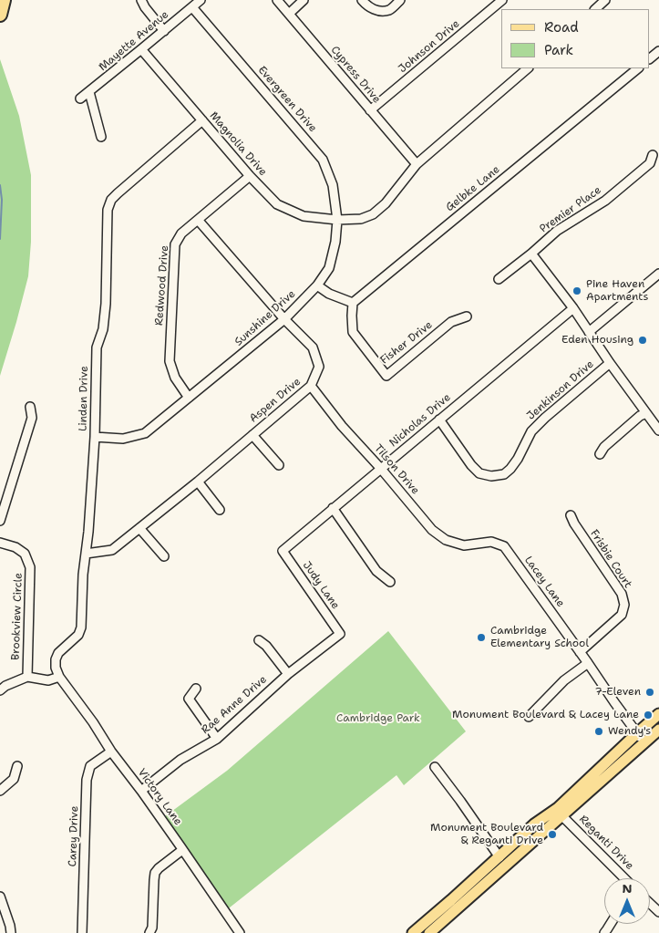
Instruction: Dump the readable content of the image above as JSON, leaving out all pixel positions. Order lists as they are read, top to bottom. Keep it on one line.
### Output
{"streets":{"street":["Mayette Avenue","Johnson Drive","Cypress Drive","Evergreen Drive","Magnolia Drive","Gelbke Lane","Premier Place","Redwood Drive","Sunshine Drive","Fisher Drive","Jenkinson Drive","Linden Drive","Aspen Drive","Nicholas Drive","Tilson Drive","Frisbie Court","Lacey Lane","Judy Lane","Brookview Circle","Rae Anne Drive","Victory Lane","Carey Drive","Reganti Drive"]},"crossings":[["Mayette Avenue","Evergreen Drive"],["Mayette Avenue","Magnolia Drive"],["Johnson Drive","Cypress Drive"],["Evergreen Drive","Magnolia Drive"],["Evergreen Drive","Sunshine Drive"],["Magnolia Drive","Redwood Drive"],["Magnolia Drive","Sunshine Drive"],["Magnolia Drive","Linden Drive"],["Gelbke Lane","Fisher Drive"],["Redwood Drive","Sunshine Drive"],["Redwood Drive","Aspen Drive"],["Sunshine Drive","Linden Drive"],["Sunshine Drive","Aspen Drive"],["Jenkinson Drive","Nicholas Drive"],["Linden Drive","Aspen Drive"],["Linden Drive","Victory Lane"],["Aspen Drive","Tilson Drive"],["Nicholas Drive","Tilson Drive"],["Nicholas Drive","Judy Lane"],["Tilson Drive","Lacey Lane"],["Frisbie Court","Lacey Lane"],["Judy Lane","Rae Anne Drive"],["Rae Anne Drive","Victory Lane"],["Victory Lane","Carey Drive"]],"parks":["Cambridge Park"],"places":["Pine Haven Apartments","Eden Housing","Cambridge Elementary School","7-Eleven","Monument Boulevard & Lacey Lane","Wendy's","Monument Boulevard & Reganti Drive"],"legend":["Road","Park"],"north":"top"}
